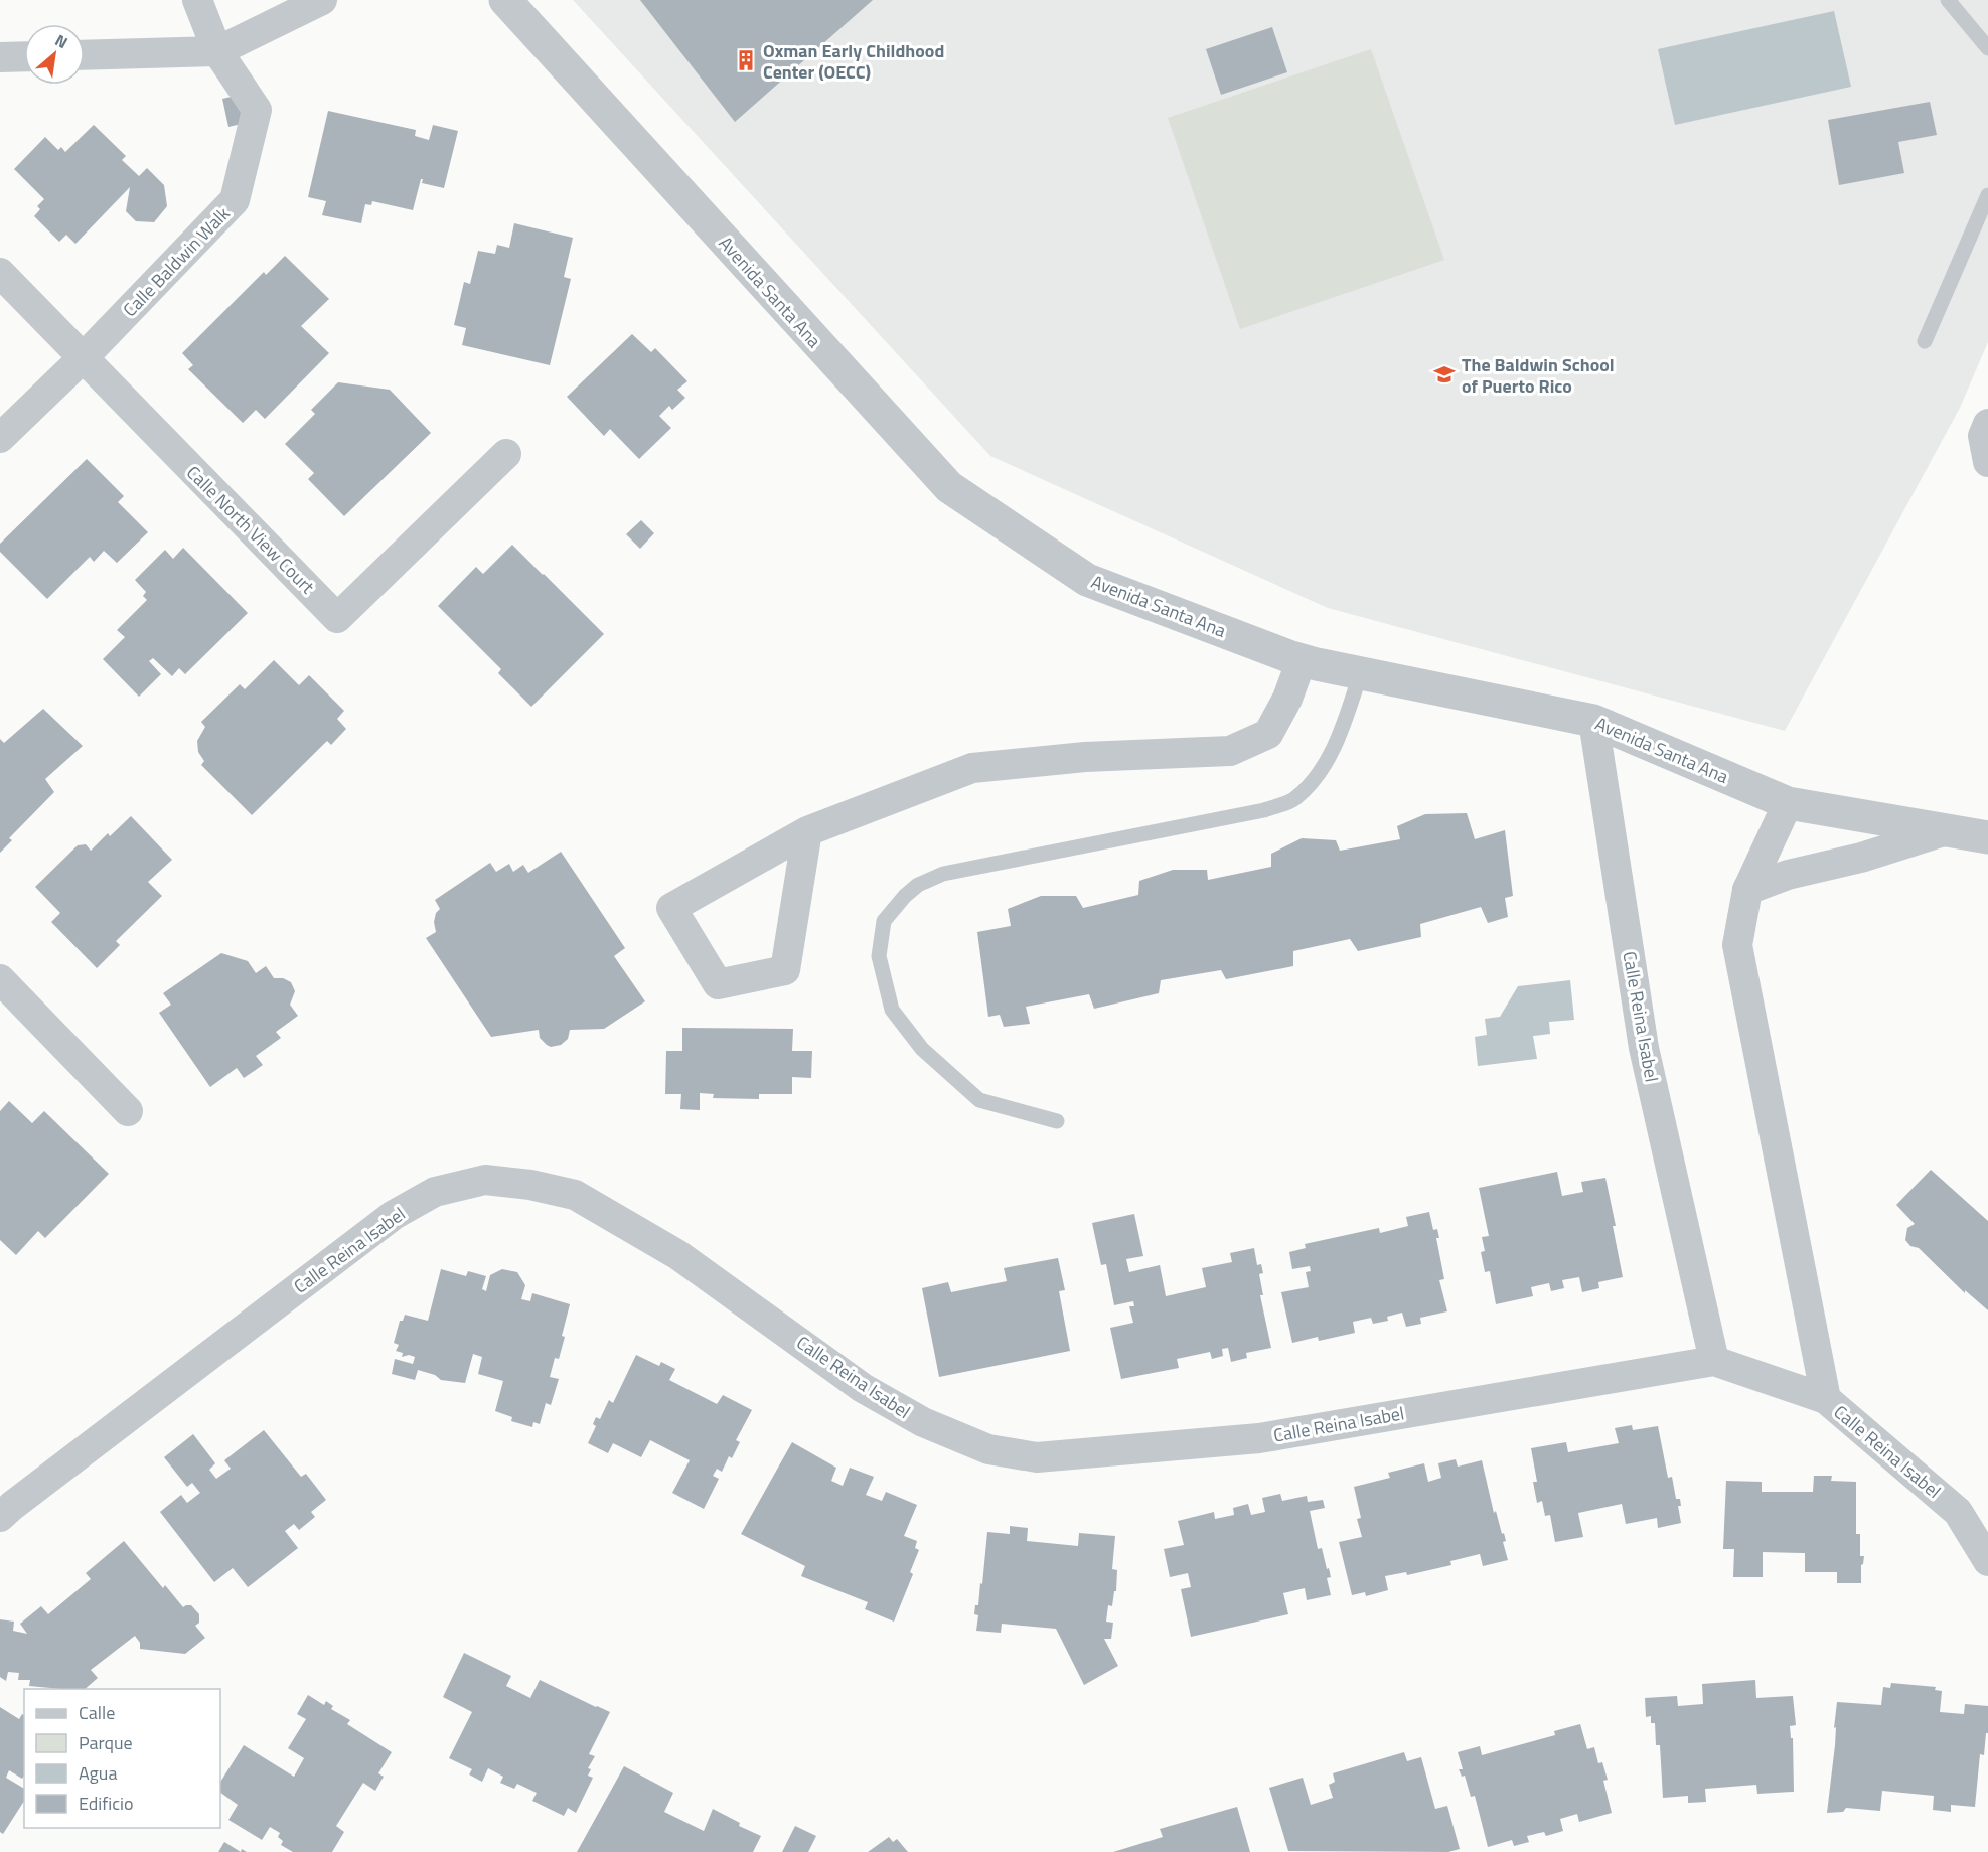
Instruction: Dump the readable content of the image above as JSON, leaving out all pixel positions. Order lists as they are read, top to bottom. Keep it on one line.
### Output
{"streets":{"street":["Calle Baldwin Walk","Avenida Santa Ana","Calle North View Court","Calle Reina Isabel"]},"crossings":[["Calle Baldwin Walk","Calle North View Court"],["Avenida Santa Ana","Calle Reina Isabel"]],"places":{"building":["Oxman Early Childhood Center (OECC)"],"school or university":["The Baldwin School of Puerto Rico"]},"legend":["Calle","Parque","Agua","Edificio"],"north":"top right"}
